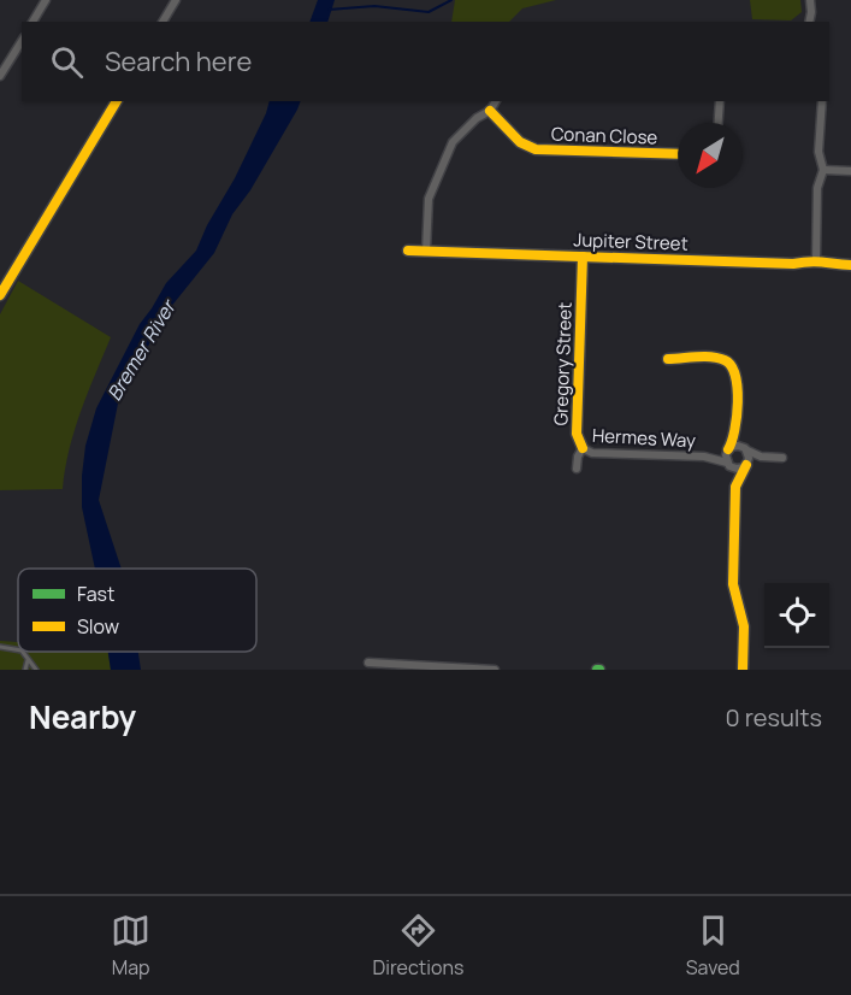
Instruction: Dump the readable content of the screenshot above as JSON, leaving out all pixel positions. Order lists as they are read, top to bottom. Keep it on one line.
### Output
{"streets":{"street":["Conan Close","Jupiter Street","Gregory Street","Hermes Way"]},"crossings":[["Jupiter Street","Gregory Street"],["Gregory Street","Hermes Way"]],"water":["Bremer River"],"legend":["Fast","Slow"],"north":"bottom left","page":{"search":"Search here","heading":["Nearby","0 results"],"nav":["Map","Directions","Saved"]}}
